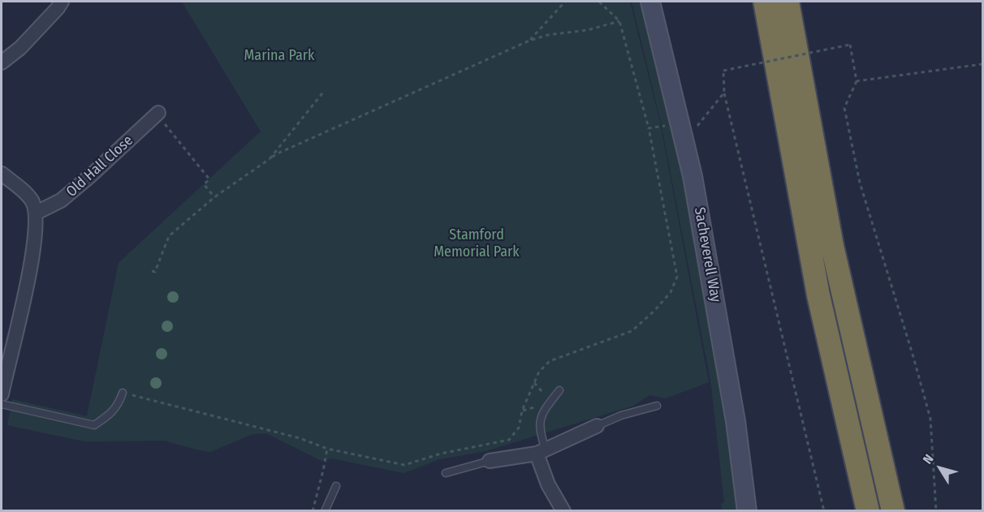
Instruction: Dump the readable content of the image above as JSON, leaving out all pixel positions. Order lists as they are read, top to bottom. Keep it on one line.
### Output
{"streets":{"street":["Old Hall Close","Sacheverell Way"]},"parks":["Marina Park","Stamford Memorial Park"],"north":"top left"}
